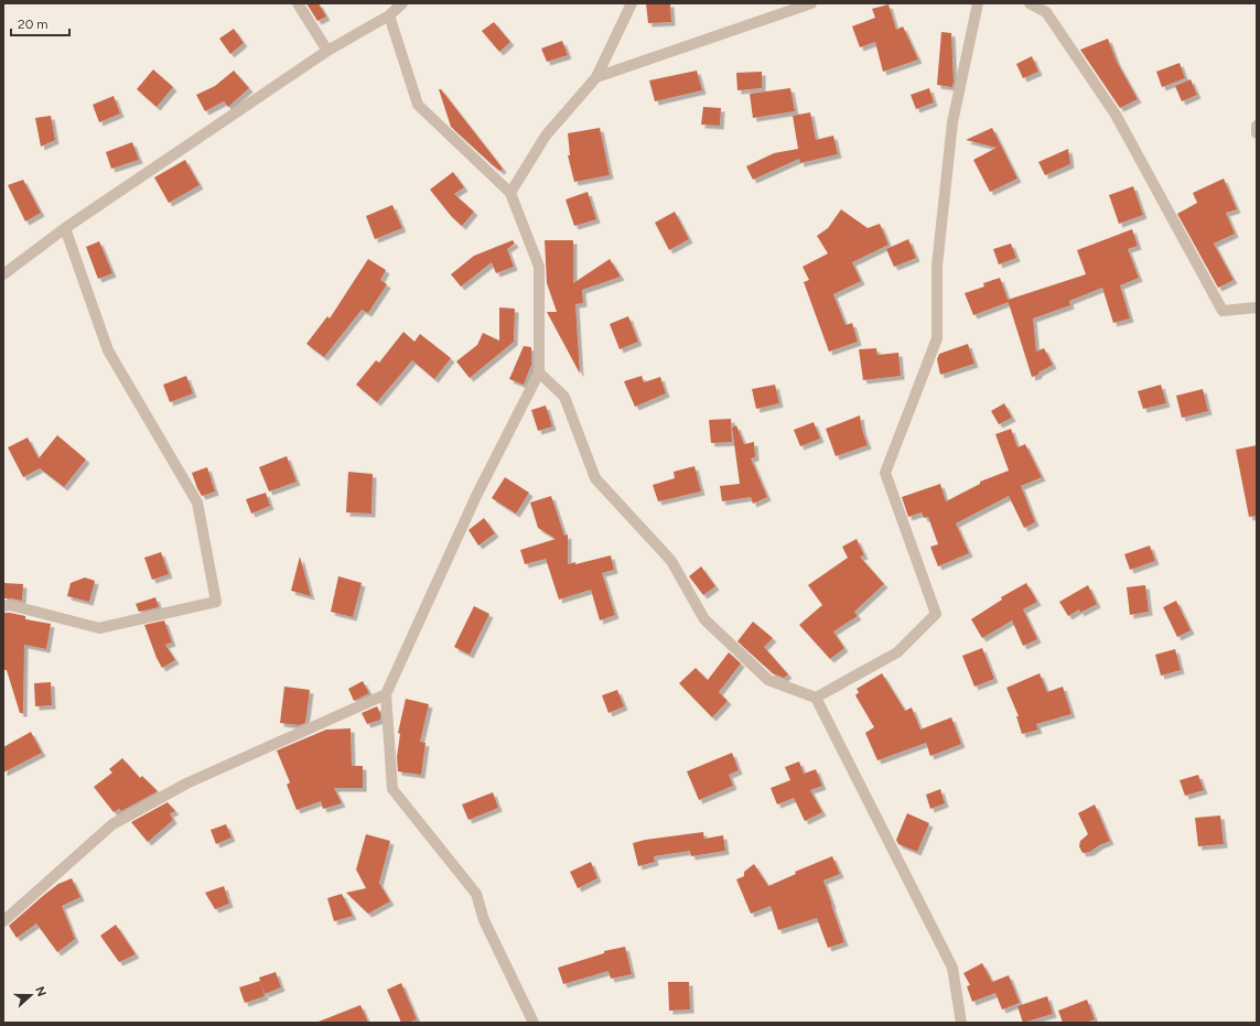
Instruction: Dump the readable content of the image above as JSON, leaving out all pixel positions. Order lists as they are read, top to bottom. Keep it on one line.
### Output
{"scale_bar":"20 m","north":"right"}
